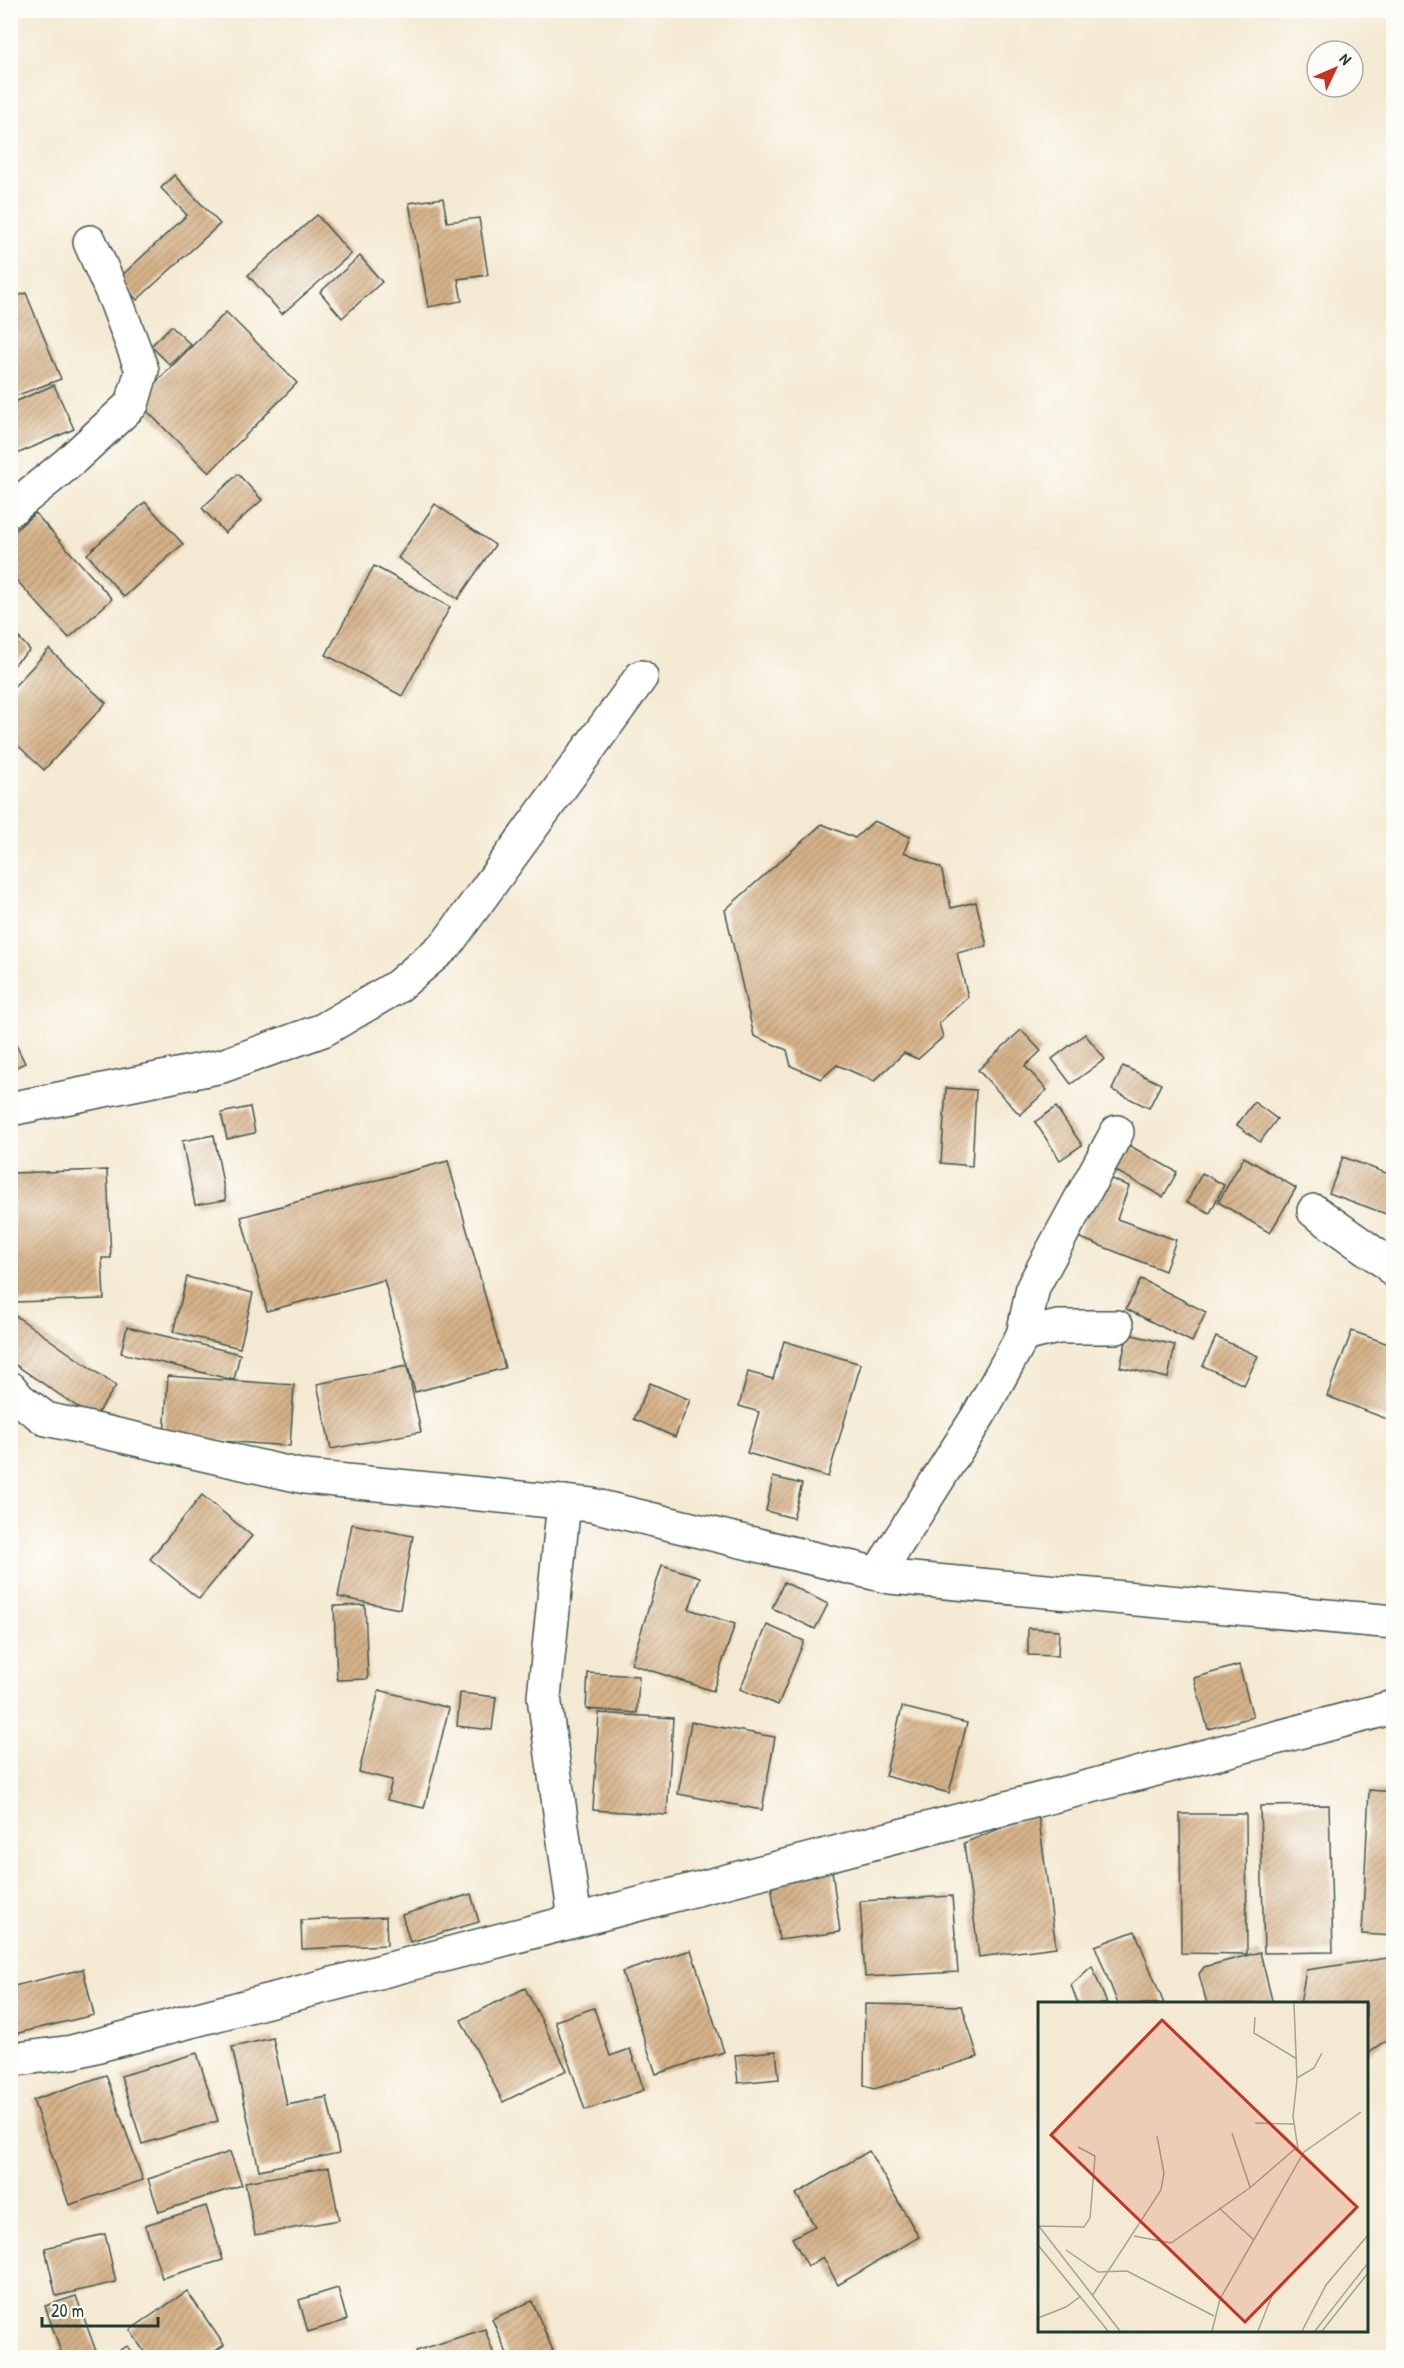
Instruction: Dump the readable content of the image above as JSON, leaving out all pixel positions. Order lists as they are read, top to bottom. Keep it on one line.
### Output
{"scale_bar":"20 m","north":"top right"}
